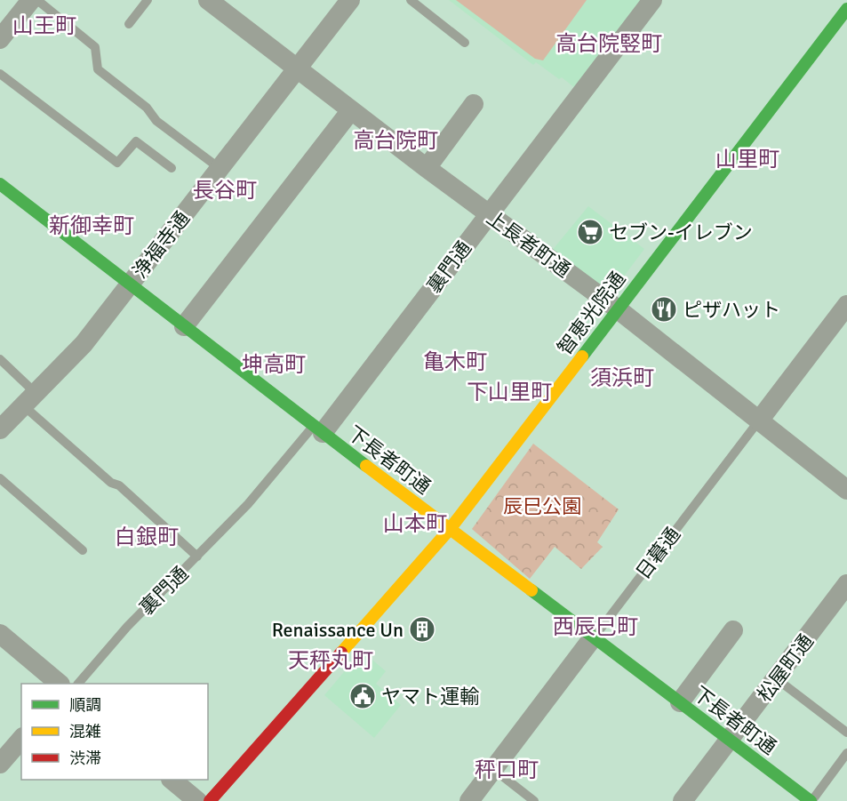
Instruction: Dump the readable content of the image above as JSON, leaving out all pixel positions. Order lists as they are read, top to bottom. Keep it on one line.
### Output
{"streets":{"street":["上長者町通","浄福寺通","裏門通","智恵光院通","下長者町通","日暮通","松屋町通"]},"crossings":[["上長者町通","浄福寺通"],["上長者町通","裏門通"],["上長者町通","智恵光院通"],["上長者町通","日暮通"],["浄福寺通","下長者町通"],["裏門通","下長者町通"],["智恵光院通","下長者町通"],["下長者町通","日暮通"],["下長者町通","松屋町通"]],"districts":["山王町","高台院竪町","高台院町","山里町","長谷町","新御幸町","亀木町","坤高町","須浜町","下山里町","山本町","白銀町","西辰巳町","天秤丸町","秤口町"],"parks":["辰巳公園"],"places":{"supermarket":["セブン-イレブン"],"restaurant":["ピザハット"],"building":["Renaissance Un"],"public building":["ヤマト運輸"]},"legend":["順調","混雑","渋滞"]}
